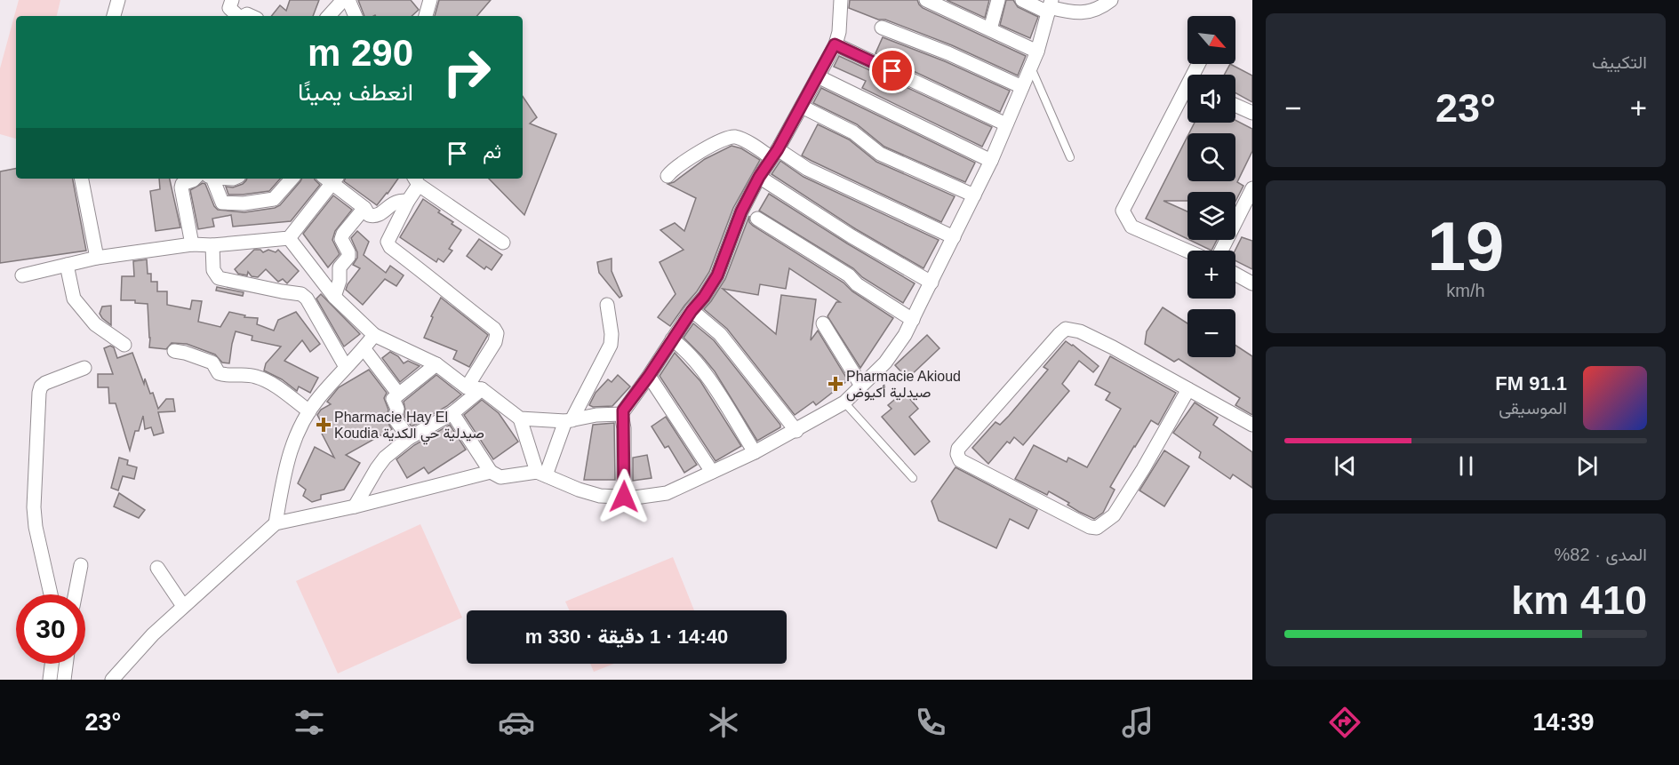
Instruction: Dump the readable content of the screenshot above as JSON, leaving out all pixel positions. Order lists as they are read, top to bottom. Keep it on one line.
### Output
{"places":{"health":["Pharmacie Akioud صيدلية أكيوض","Pharmacie Hay El Koudia صيدلية حي الكدية"]},"north":"bottom right","page":{"tile":["التكييف",["19","km/h"],["المدى · 82%","410 km"]],"map_buttons":["+","−"],"turn":["290 m","انعطف يمينًا"],"heat":["−","23°","+"],"then":"ثم","song":["91.1 FM","الموسيقى"],"limit":"30","trip":"14:40 · 1 دقيقة · 330 m","tabs":["14:39","23°"]}}
